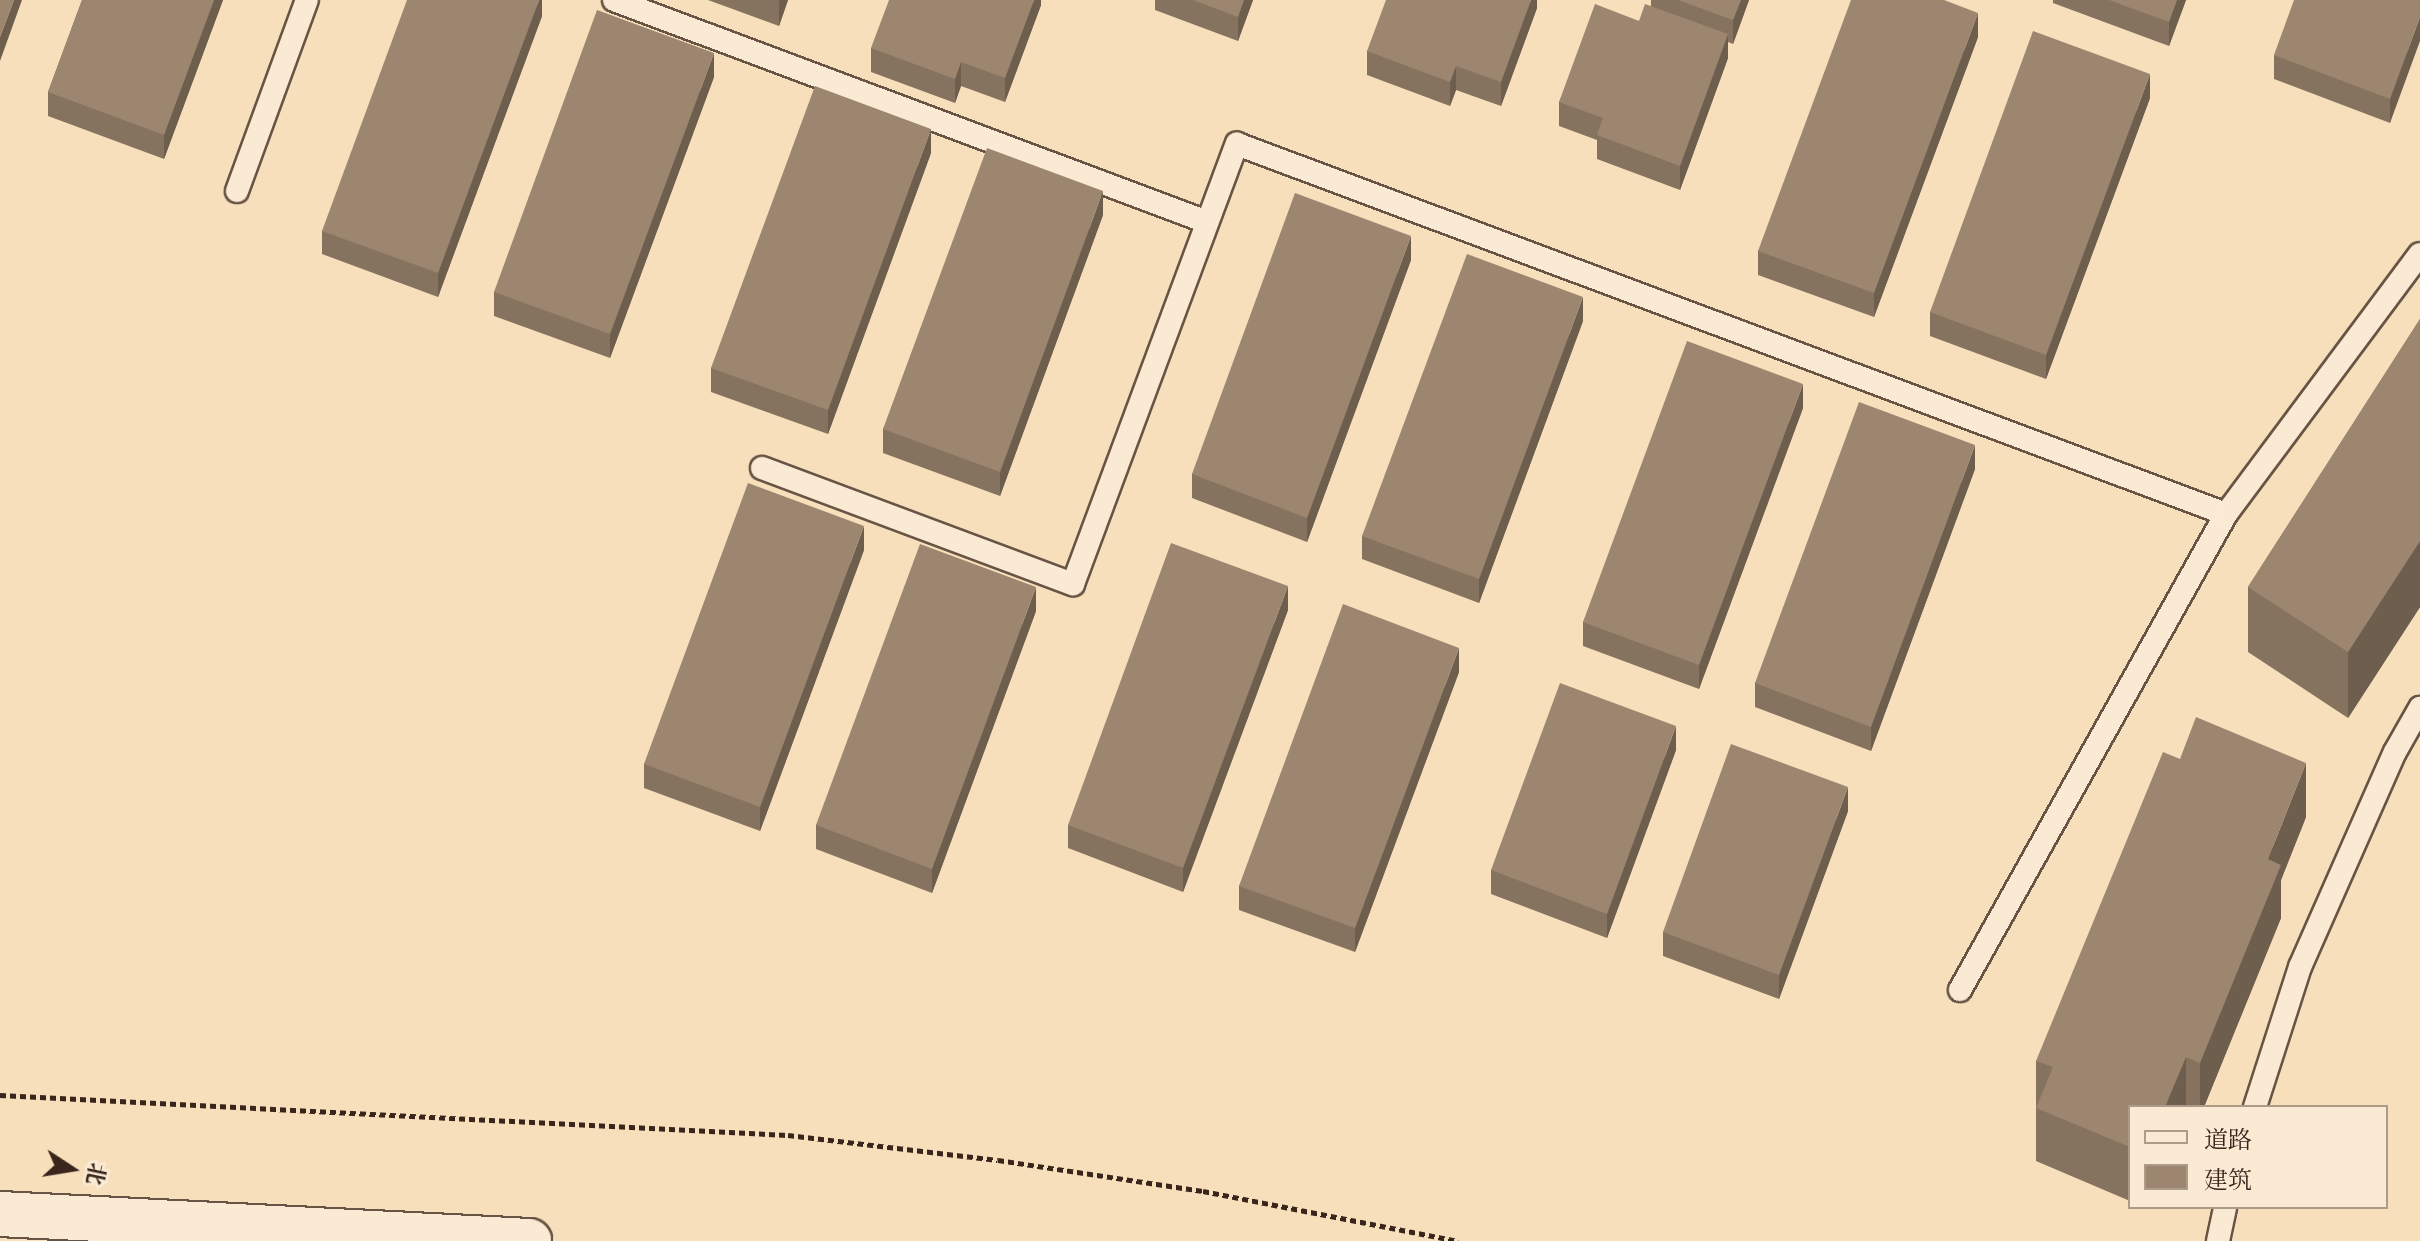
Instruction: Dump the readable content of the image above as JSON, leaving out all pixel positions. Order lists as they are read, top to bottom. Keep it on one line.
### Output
{"legend":["道路","建筑"],"north":"right"}
